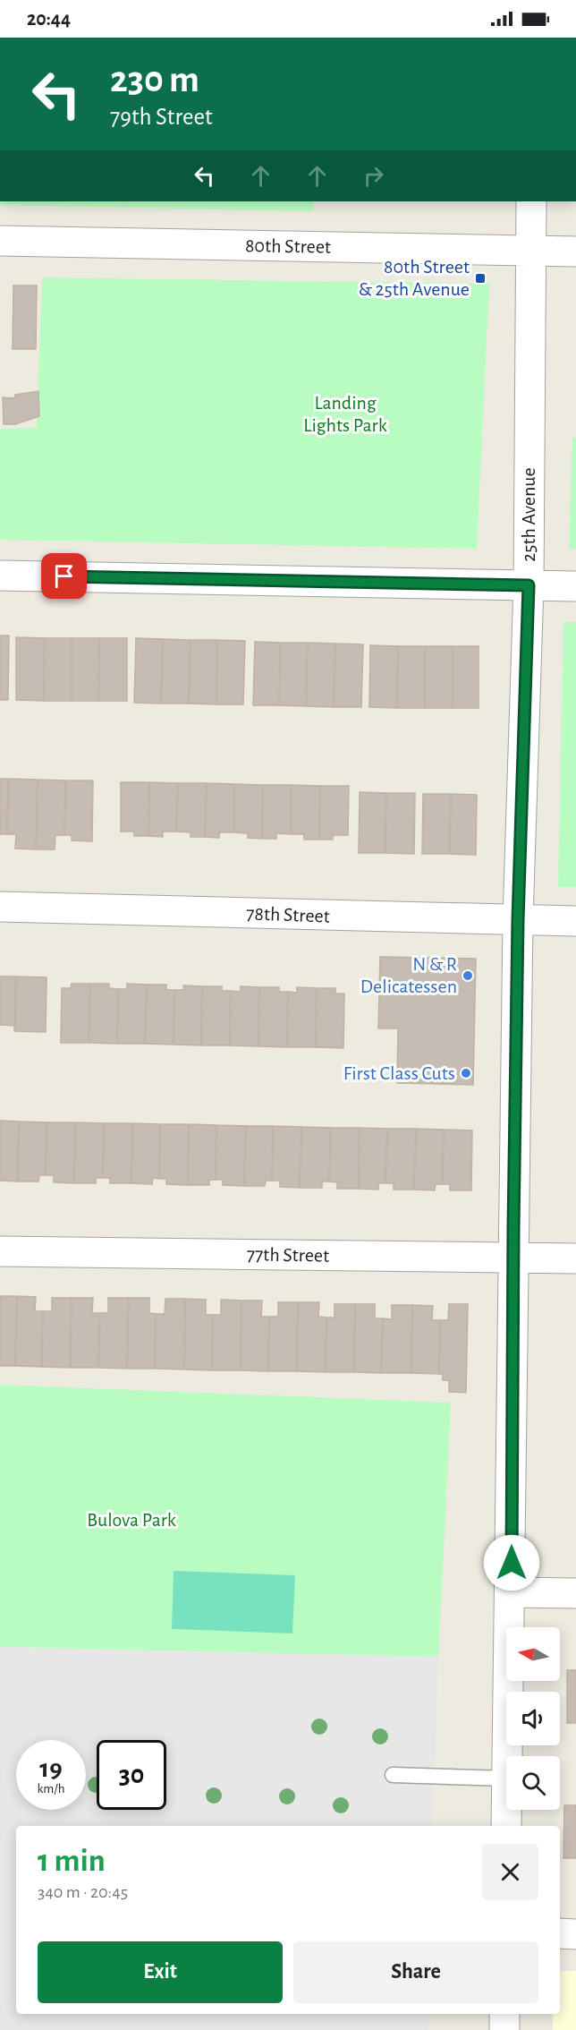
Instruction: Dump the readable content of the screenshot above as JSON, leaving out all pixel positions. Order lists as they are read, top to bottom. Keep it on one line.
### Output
{"streets":{"street":["80th Street","25th Avenue","78th Street","77th Street"]},"crossings":[["80th Street","25th Avenue"],["25th Avenue","78th Street"],["25th Avenue","77th Street"]],"parks":["Landing Lights Park","Bulova Park"],"places":{"transit":["80th Street & 25th Avenue"],"other":["N & R Delicatessen","First Class Cuts"]},"north":"left","page":{"status":"20:44","turn":["230 m","79th Street"],"speed":"19 km/h","limit":"30","heading":["1 min","340 m · 20:45"],"buttons":["Exit","Share"]}}
